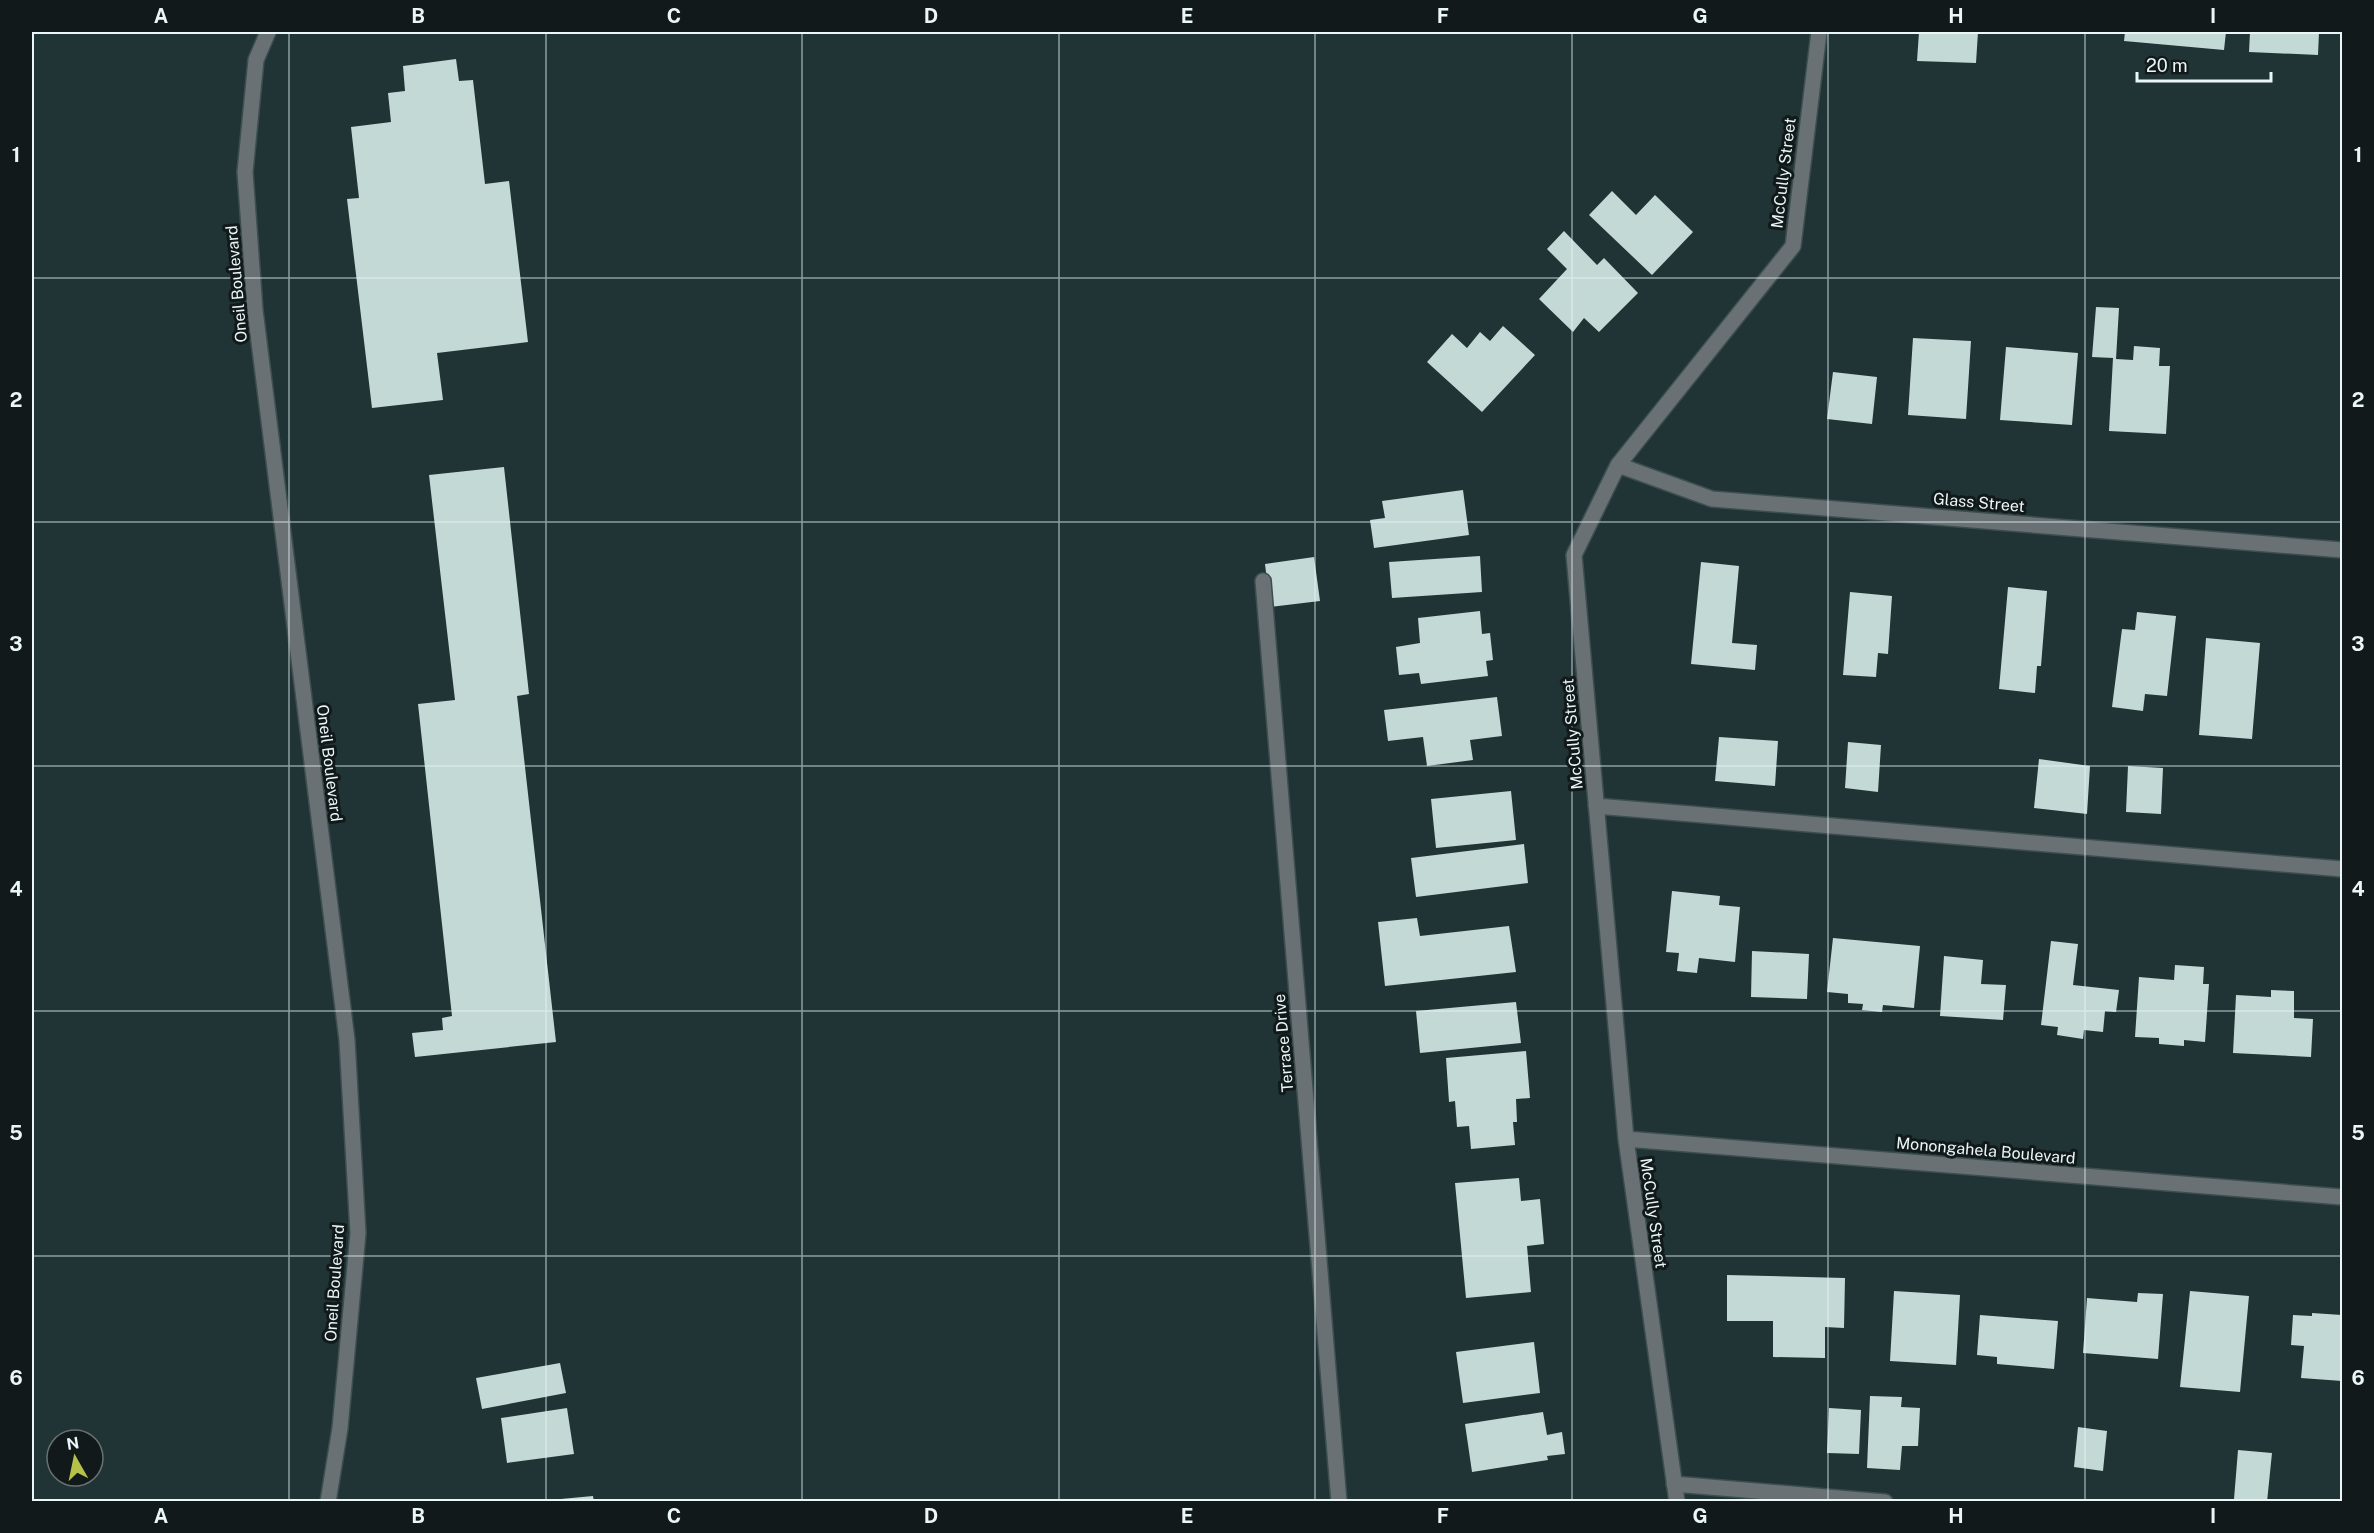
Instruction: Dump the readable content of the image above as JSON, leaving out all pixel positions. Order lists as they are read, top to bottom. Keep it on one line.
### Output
{"streets":{"street":["McCully Street","Oneil Boulevard","Glass Street","Terrace Drive","Monongahela Boulevard"]},"crossings":[["McCully Street","Glass Street"],["McCully Street","Monongahela Boulevard"]],"scale_bar":"20 m","north":"top","grid":{"columns":["A","B","C","D","E","F","G","H","I"],"rows":["1","2","3","4","5","6"]}}
